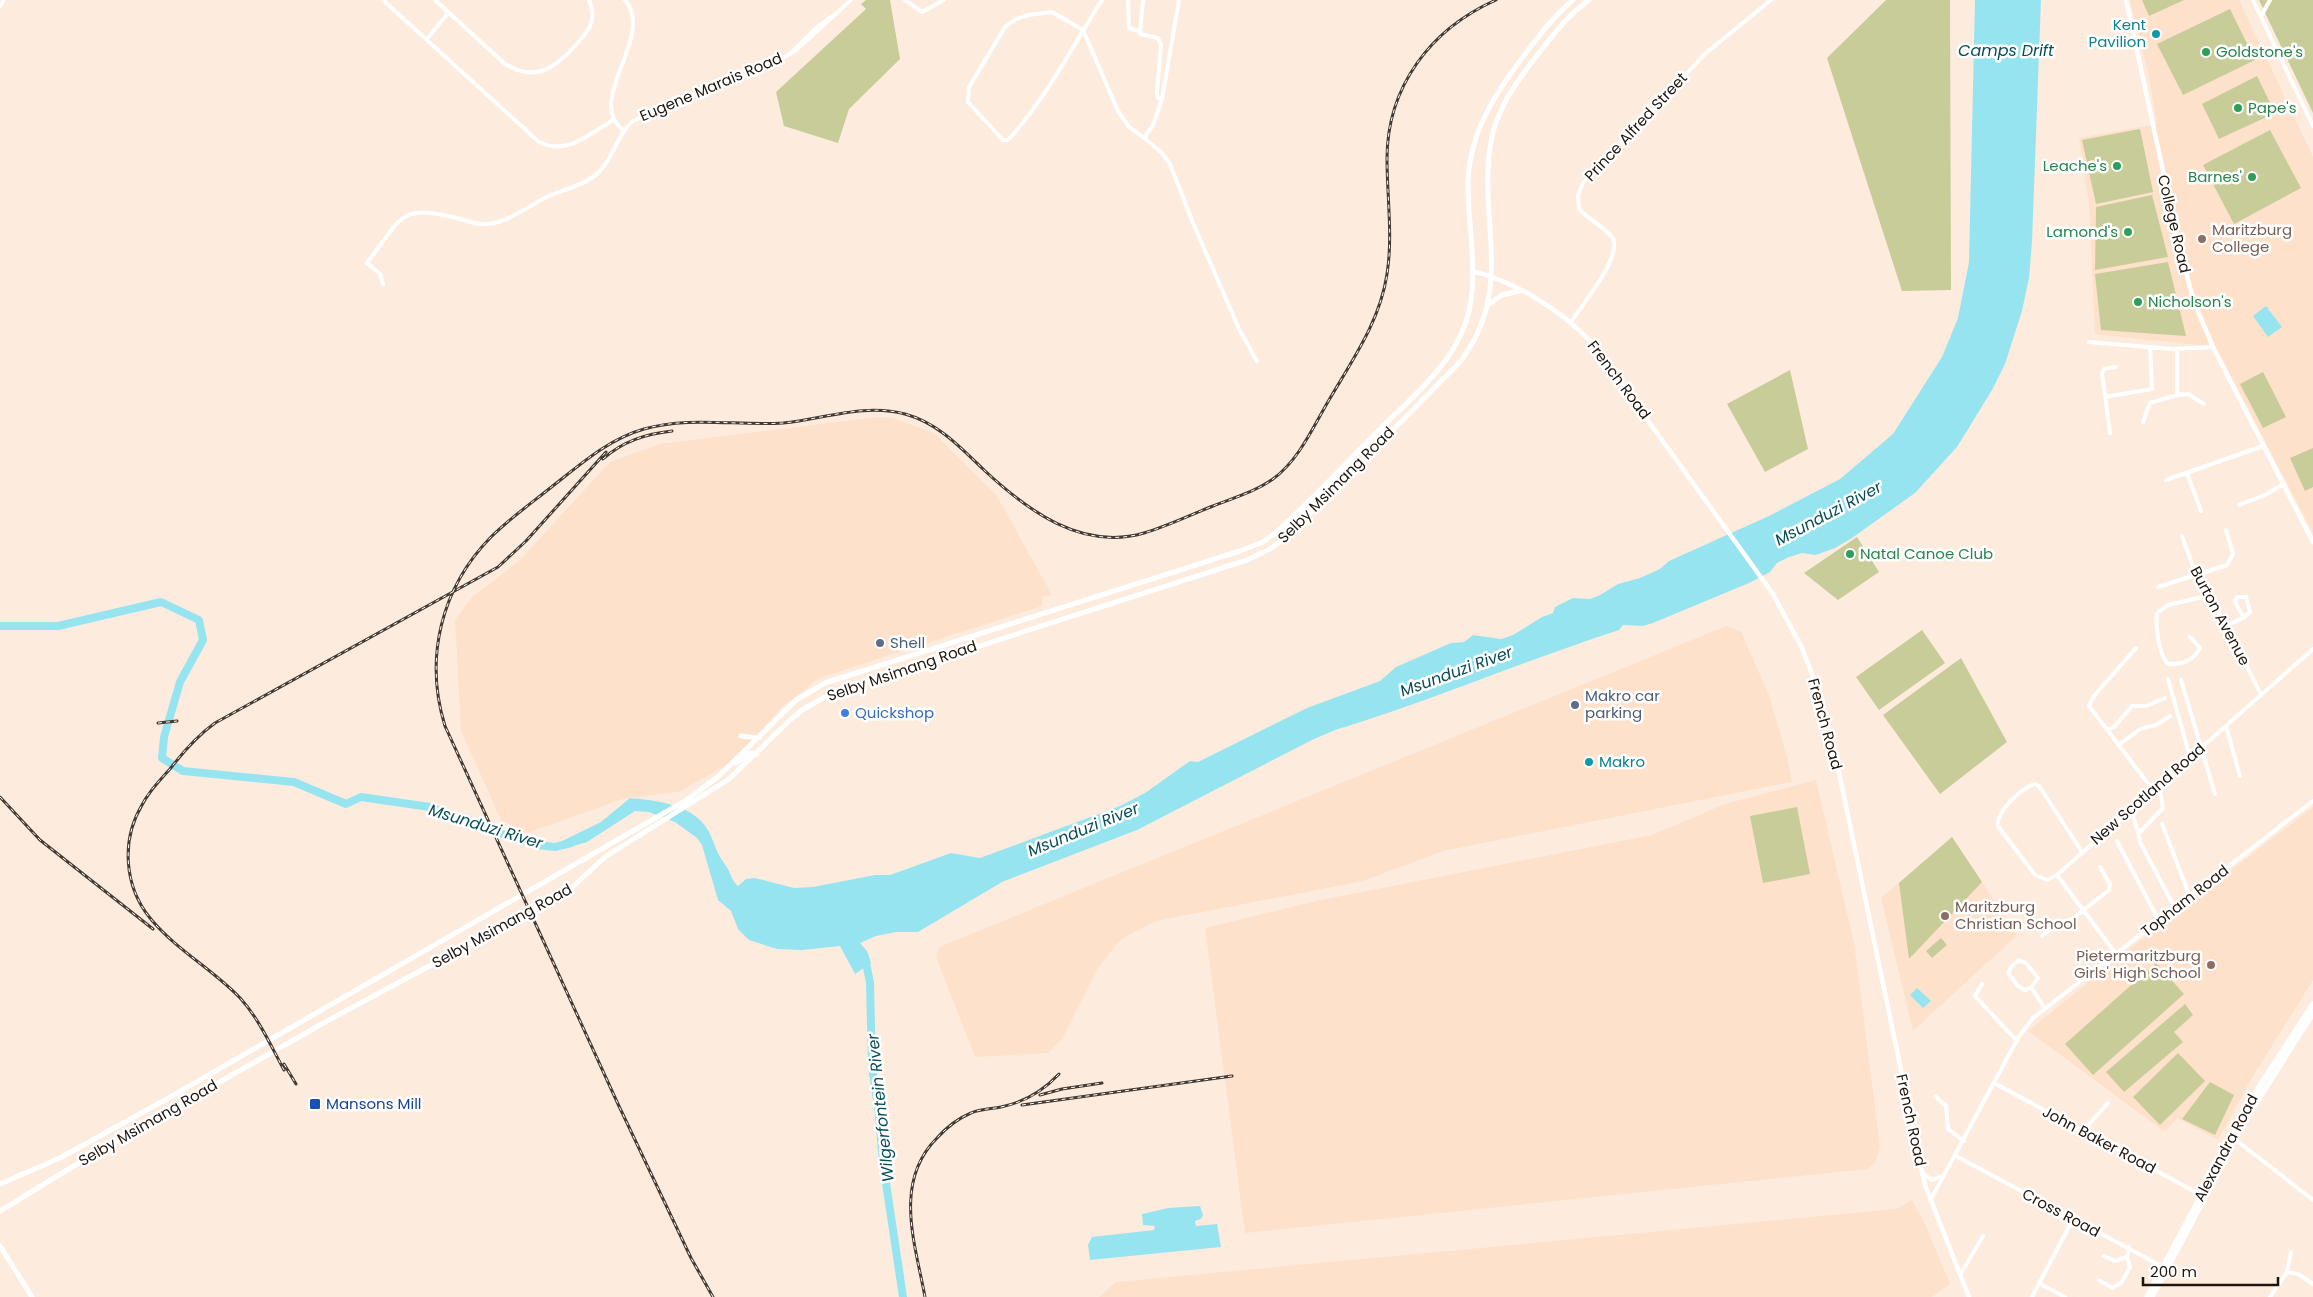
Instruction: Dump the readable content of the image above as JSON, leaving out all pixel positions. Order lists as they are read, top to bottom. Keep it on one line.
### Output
{"streets":{"main road":["Selby Msimang Road","Alexandra Road"],"street":["Eugene Marais Road","Prince Alfred Street","College Road","French Road","Burton Avenue","New Scotland Road","Topham Road","John Baker Road","Cross Road"]},"crossings":[["Prince Alfred Street","French Road"],["French Road","Selby Msimang Road"],["French Road","Topham Road"],["Burton Avenue","New Scotland Road"],["Topham Road","John Baker Road"],["Topham Road","Cross Road"],["John Baker Road","Alexandra Road"],["Alexandra Road","Cross Road"]],"water":["Camps Drift","Msunduzi River","Wilgerfontein River"],"places":{"other":["Kent Pavilion","Goldstone's","Pape's","Leache's","Barnes'","Lamond's","Maritzburg College","Nicholson's","Natal Canoe Club","Shell","Makro car parking","Quickshop","Makro","Maritzburg Christian School","Pietermaritzburg Girls' High School"],"transit":["Mansons Mill"]},"scale_bar":"200 m"}
